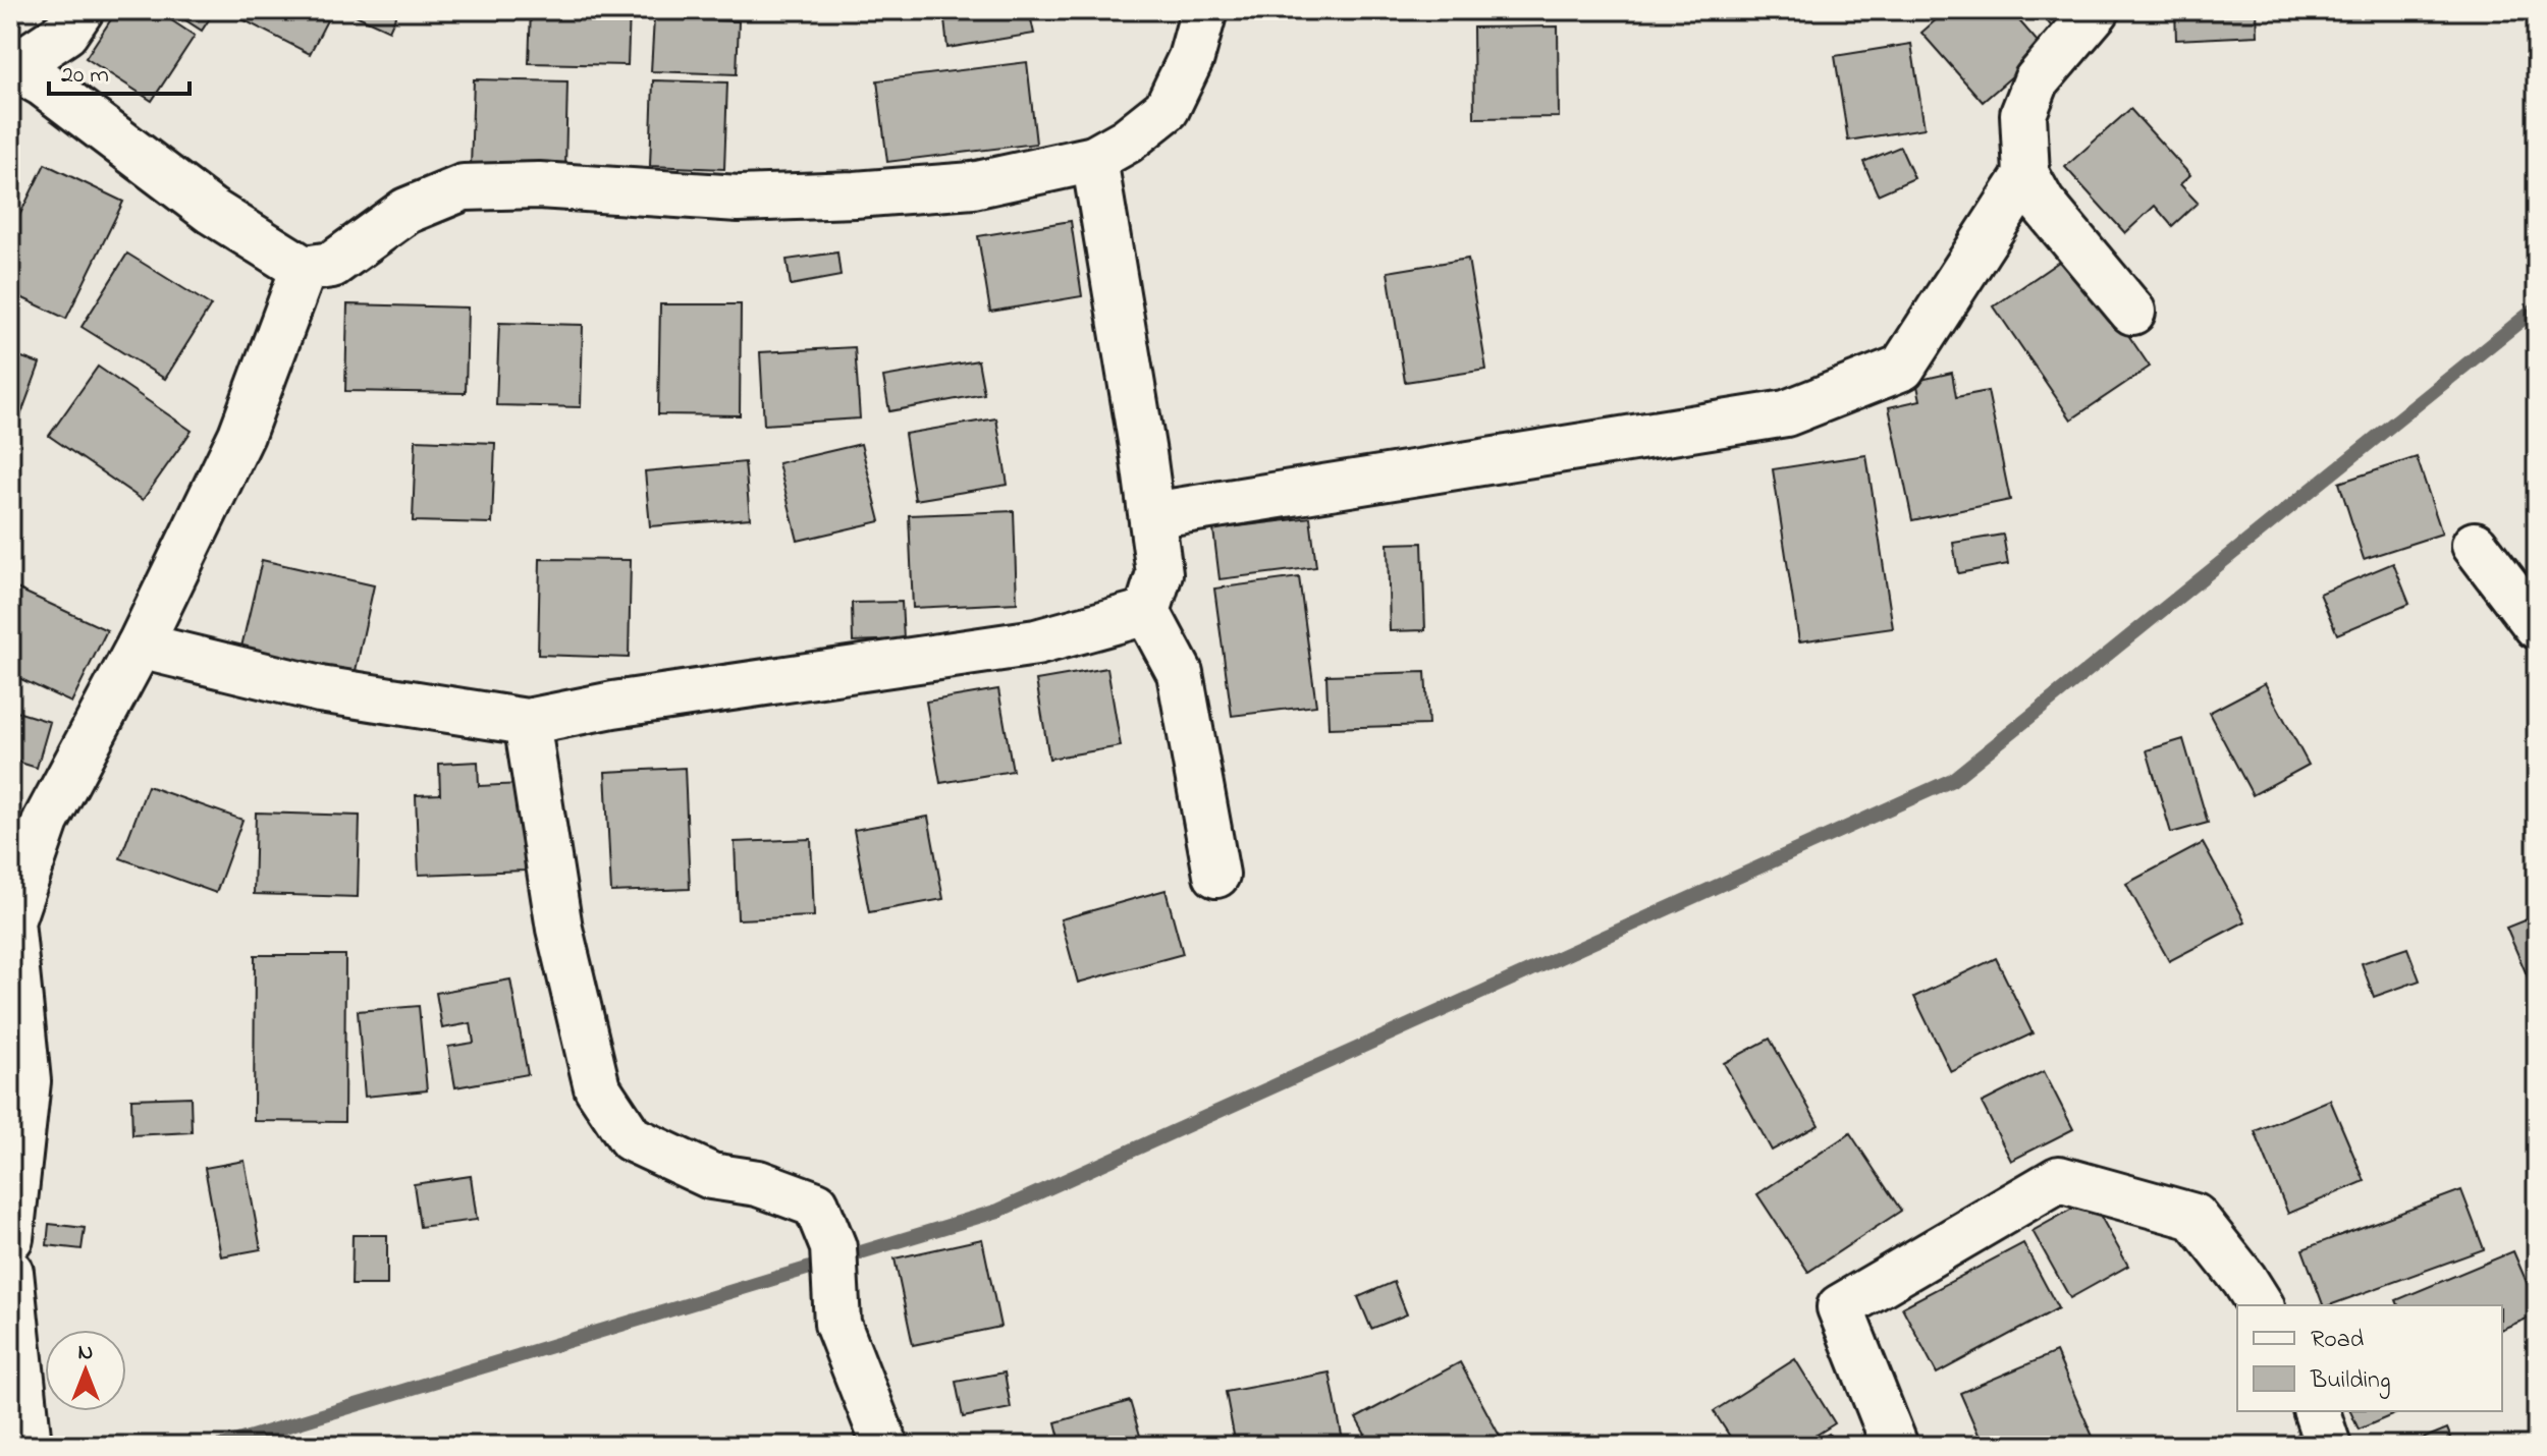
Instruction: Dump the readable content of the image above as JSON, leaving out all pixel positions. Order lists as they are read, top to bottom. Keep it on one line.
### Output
{"legend":["Road","Building"],"scale_bar":"20 m","north":"top"}
